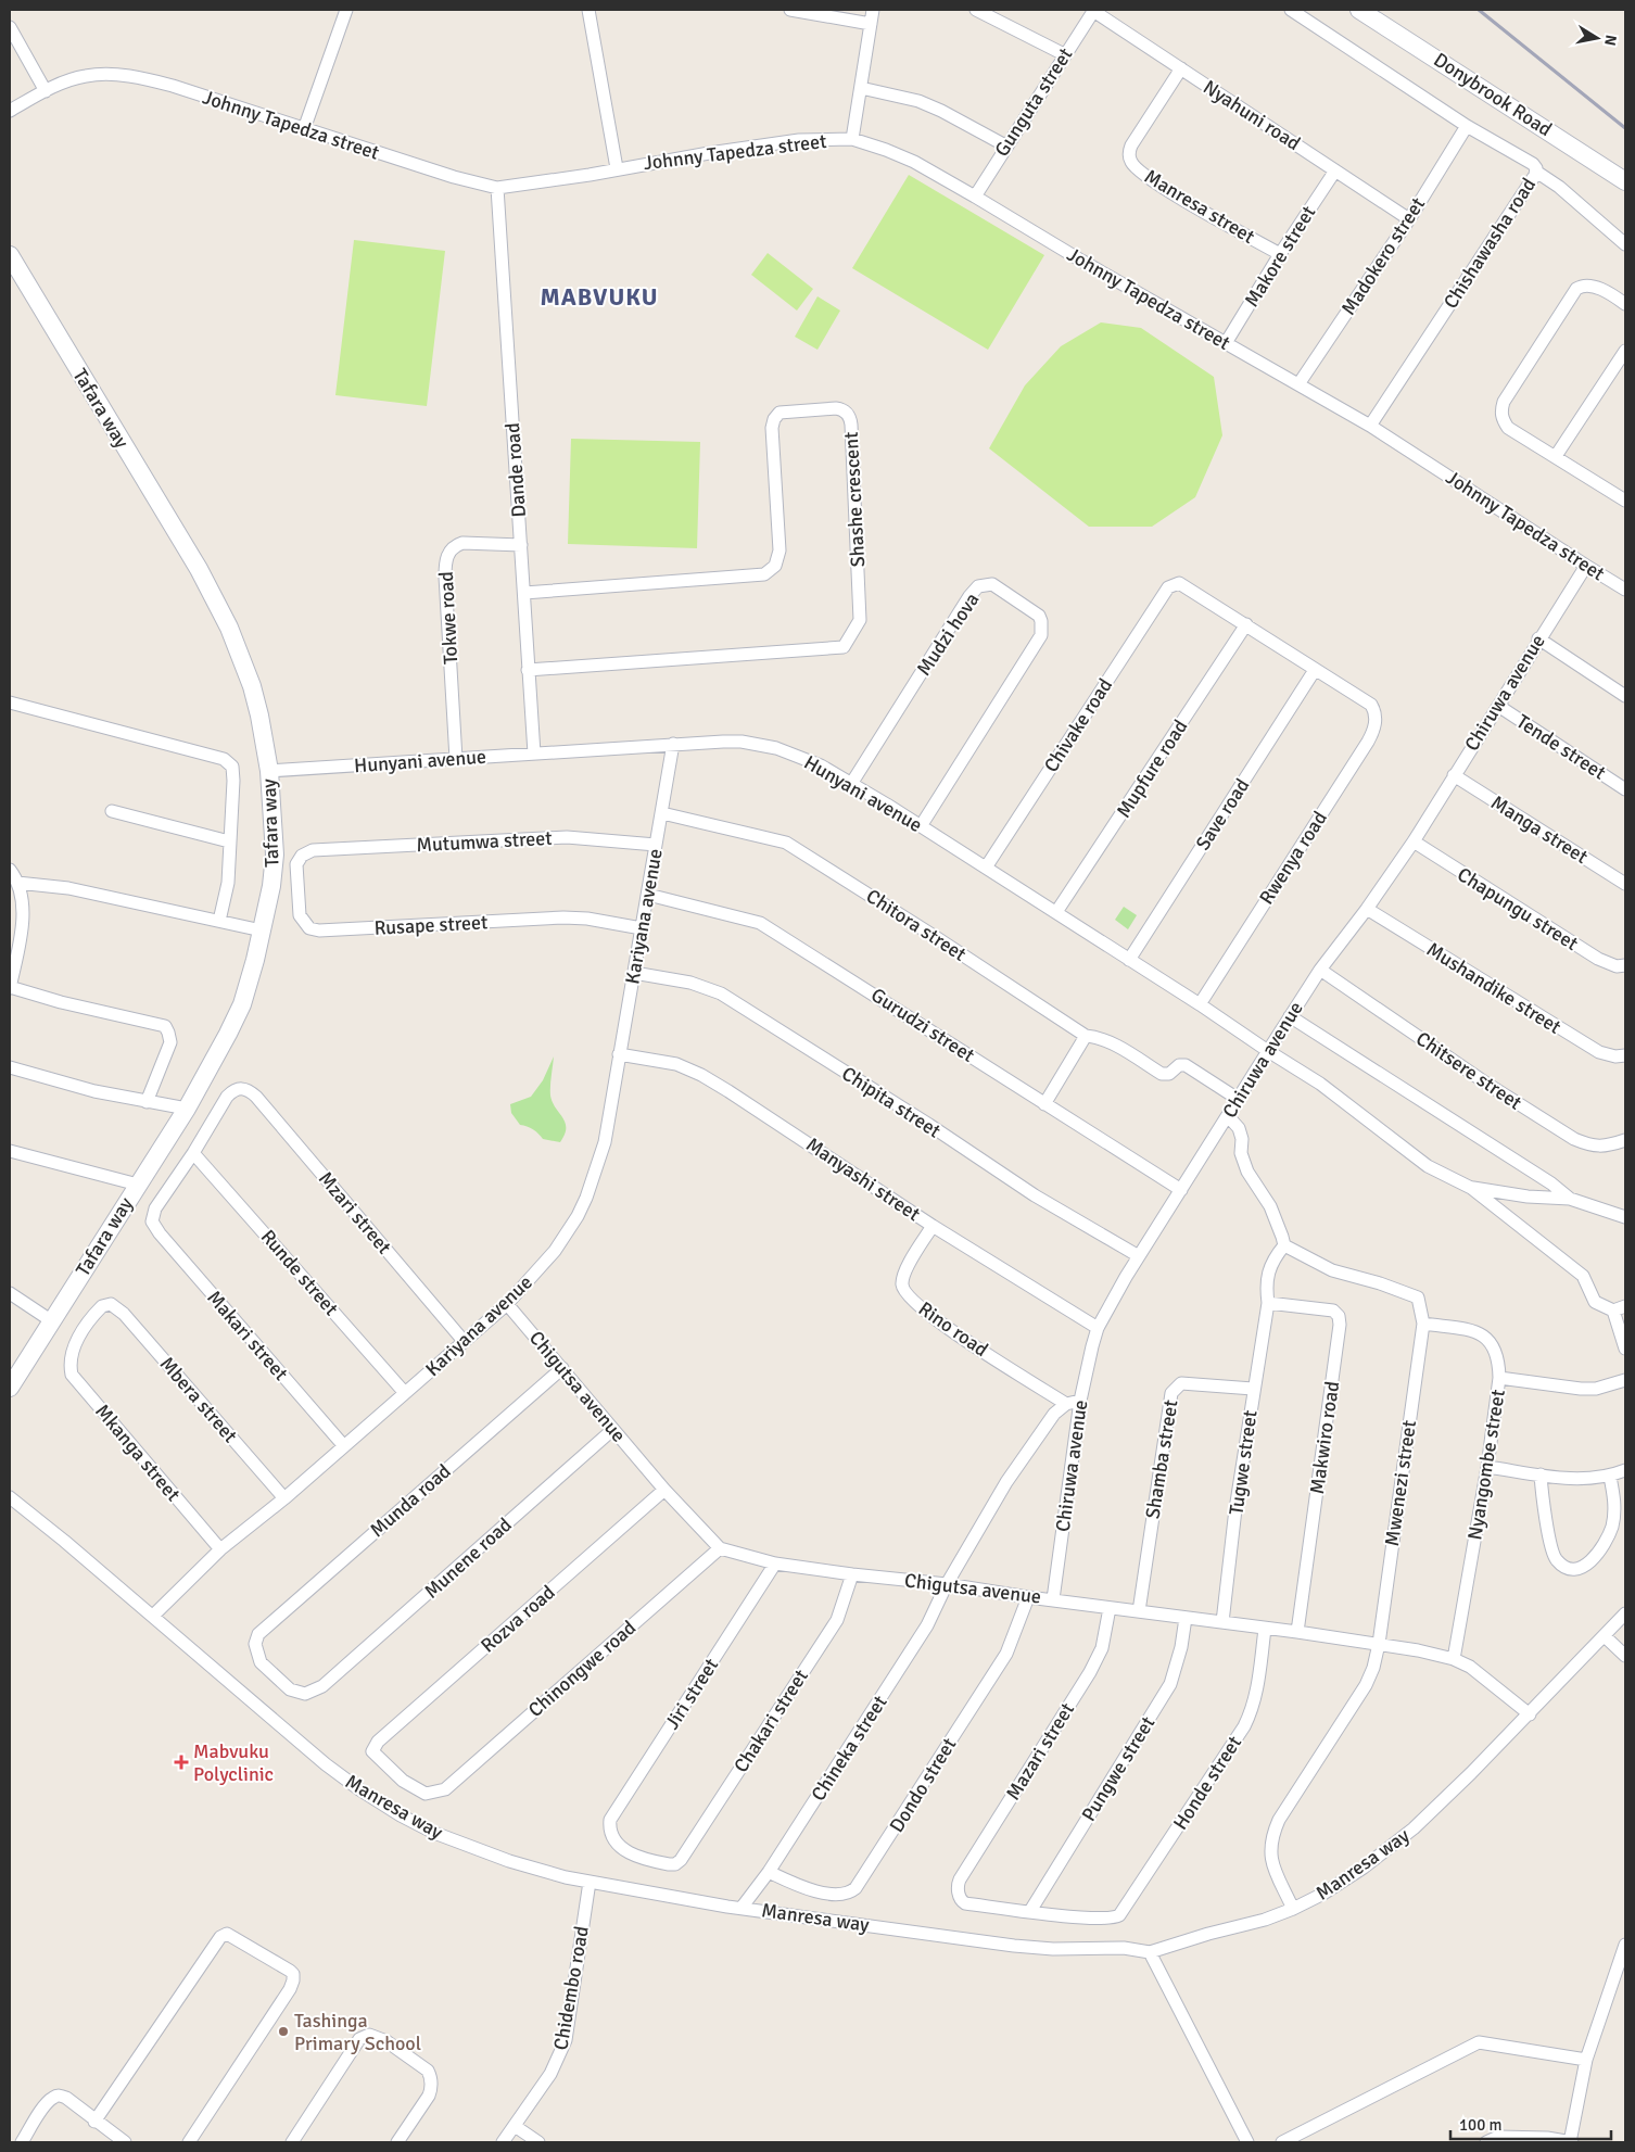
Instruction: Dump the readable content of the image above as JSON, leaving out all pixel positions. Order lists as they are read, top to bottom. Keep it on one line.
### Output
{"streets":{"street":["Donybrook Road","Gunguta street","Nyahuni road","Johnny Tapedza street","Manresa street","Chishawasha road","Makore street","Madokero street","Tafara way","Dande road","Shashe crescent","Tokwe road","Mudzi hova","Chiruwa avenue","Chivake road","Tende street","Hunyani avenue","Mupfure road","Save road","Manga street","Mutumwa street","Rwenya road","Chapungu street","Kariyana avenue","Rusape street","Chitora street","Mushandike street","Gurudzi street","Chitsere street","Chipita street","Manyashi street","Mzari street","Runde street","Rino road","Makari street","Chigutsa avenue","Mbera street","Makwiro road","Mkanga street","Shamba street","Tugwe street","Nyangombe street","Mwenezi street","Munda road","Munene road","Rozva road","Chinongwe road","Jiri street","Chakari street","Chineka street","Mazari street","Pungwe street","Honde street","Dondo street","Manresa way","Chidembo road"]},"crossings":[["Gunguta street","Nyahuni road"],["Gunguta street","Johnny Tapedza street"],["Nyahuni road","Manresa street"],["Nyahuni road","Makore street"],["Nyahuni road","Madokero street"],["Johnny Tapedza street","Chishawasha road"],["Johnny Tapedza street","Makore street"],["Johnny Tapedza street","Madokero street"],["Johnny Tapedza street","Dande road"],["Johnny Tapedza street","Chiruwa avenue"],["Manresa street","Makore street"],["Chishawasha road","Madokero street"],["Tafara way","Hunyani avenue"],["Dande road","Shashe crescent"],["Dande road","Tokwe road"],["Dande road","Hunyani avenue"],["Tokwe road","Hunyani avenue"],["Mudzi hova","Hunyani avenue"],["Chiruwa avenue","Tende street"],["Chiruwa avenue","Hunyani avenue"],["Chiruwa avenue","Manga street"],["Chiruwa avenue","Chapungu street"],["Chiruwa avenue","Chitora street"],["Chiruwa avenue","Mushandike street"],["Chiruwa avenue","Gurudzi street"],["Chiruwa avenue","Chitsere street"],["Chiruwa avenue","Chipita street"],["Chiruwa avenue","Manyashi street"],["Chiruwa avenue","Chigutsa avenue"],["Chivake road","Hunyani avenue"],["Chivake road","Mupfure road"],["Hunyani avenue","Mupfure road"],["Hunyani avenue","Save road"],["Hunyani avenue","Rwenya road"],["Hunyani avenue","Kariyana avenue"],["Save road","Rwenya road"],["Mutumwa street","Kariyana avenue"],["Mutumwa street","Rusape street"],["Kariyana avenue","Rusape street"],["Kariyana avenue","Chitora street"],["Kariyana avenue","Gurudzi street"],["Kariyana avenue","Chipita street"],["Kariyana avenue","Manyashi street"],["Kariyana avenue","Mzari street"],["Kariyana avenue","Runde street"],["Kariyana avenue","Makari street"],["Kariyana avenue","Chigutsa avenue"],["Kariyana avenue","Mbera street"],["Kariyana avenue","Mkanga street"],["Kariyana avenue","Manresa way"],["Manyashi street","Rino road"],["Mzari street","Runde street"],["Mzari street","Makari street"],["Runde street","Makari street"],["Rino road","Chineka street"],["Chigutsa avenue","Makwiro road"],["Chigutsa avenue","Shamba street"],["Chigutsa avenue","Tugwe street"],["Chigutsa avenue","Nyangombe street"],["Chigutsa avenue","Mwenezi street"],["Chigutsa avenue","Munda road"],["Chigutsa avenue","Munene road"],["Chigutsa avenue","Rozva road"],["Chigutsa avenue","Chinongwe road"],["Chigutsa avenue","Jiri street"],["Chigutsa avenue","Chakari street"],["Chigutsa avenue","Chineka street"],["Chigutsa avenue","Mazari street"],["Chigutsa avenue","Pungwe street"],["Chigutsa avenue","Honde street"],["Chigutsa avenue","Dondo street"],["Chigutsa avenue","Manresa way"],["Mbera street","Mkanga street"],["Makwiro road","Tugwe street"],["Shamba street","Tugwe street"],["Nyangombe street","Mwenezi street"],["Mwenezi street","Manresa way"],["Munda road","Munene road"],["Rozva road","Chinongwe road"],["Jiri street","Chakari street"],["Chineka street","Dondo street"],["Chineka street","Manresa way"],["Mazari street","Pungwe street"],["Mazari street","Honde street"],["Pungwe street","Honde street"],["Manresa way","Chidembo road"]],"districts":["MABVUKU"],"places":{"health":["Mabvuku Polyclinic"],"other":["Tashinga Primary School"]},"scale_bar":"100 m","north":"right"}
